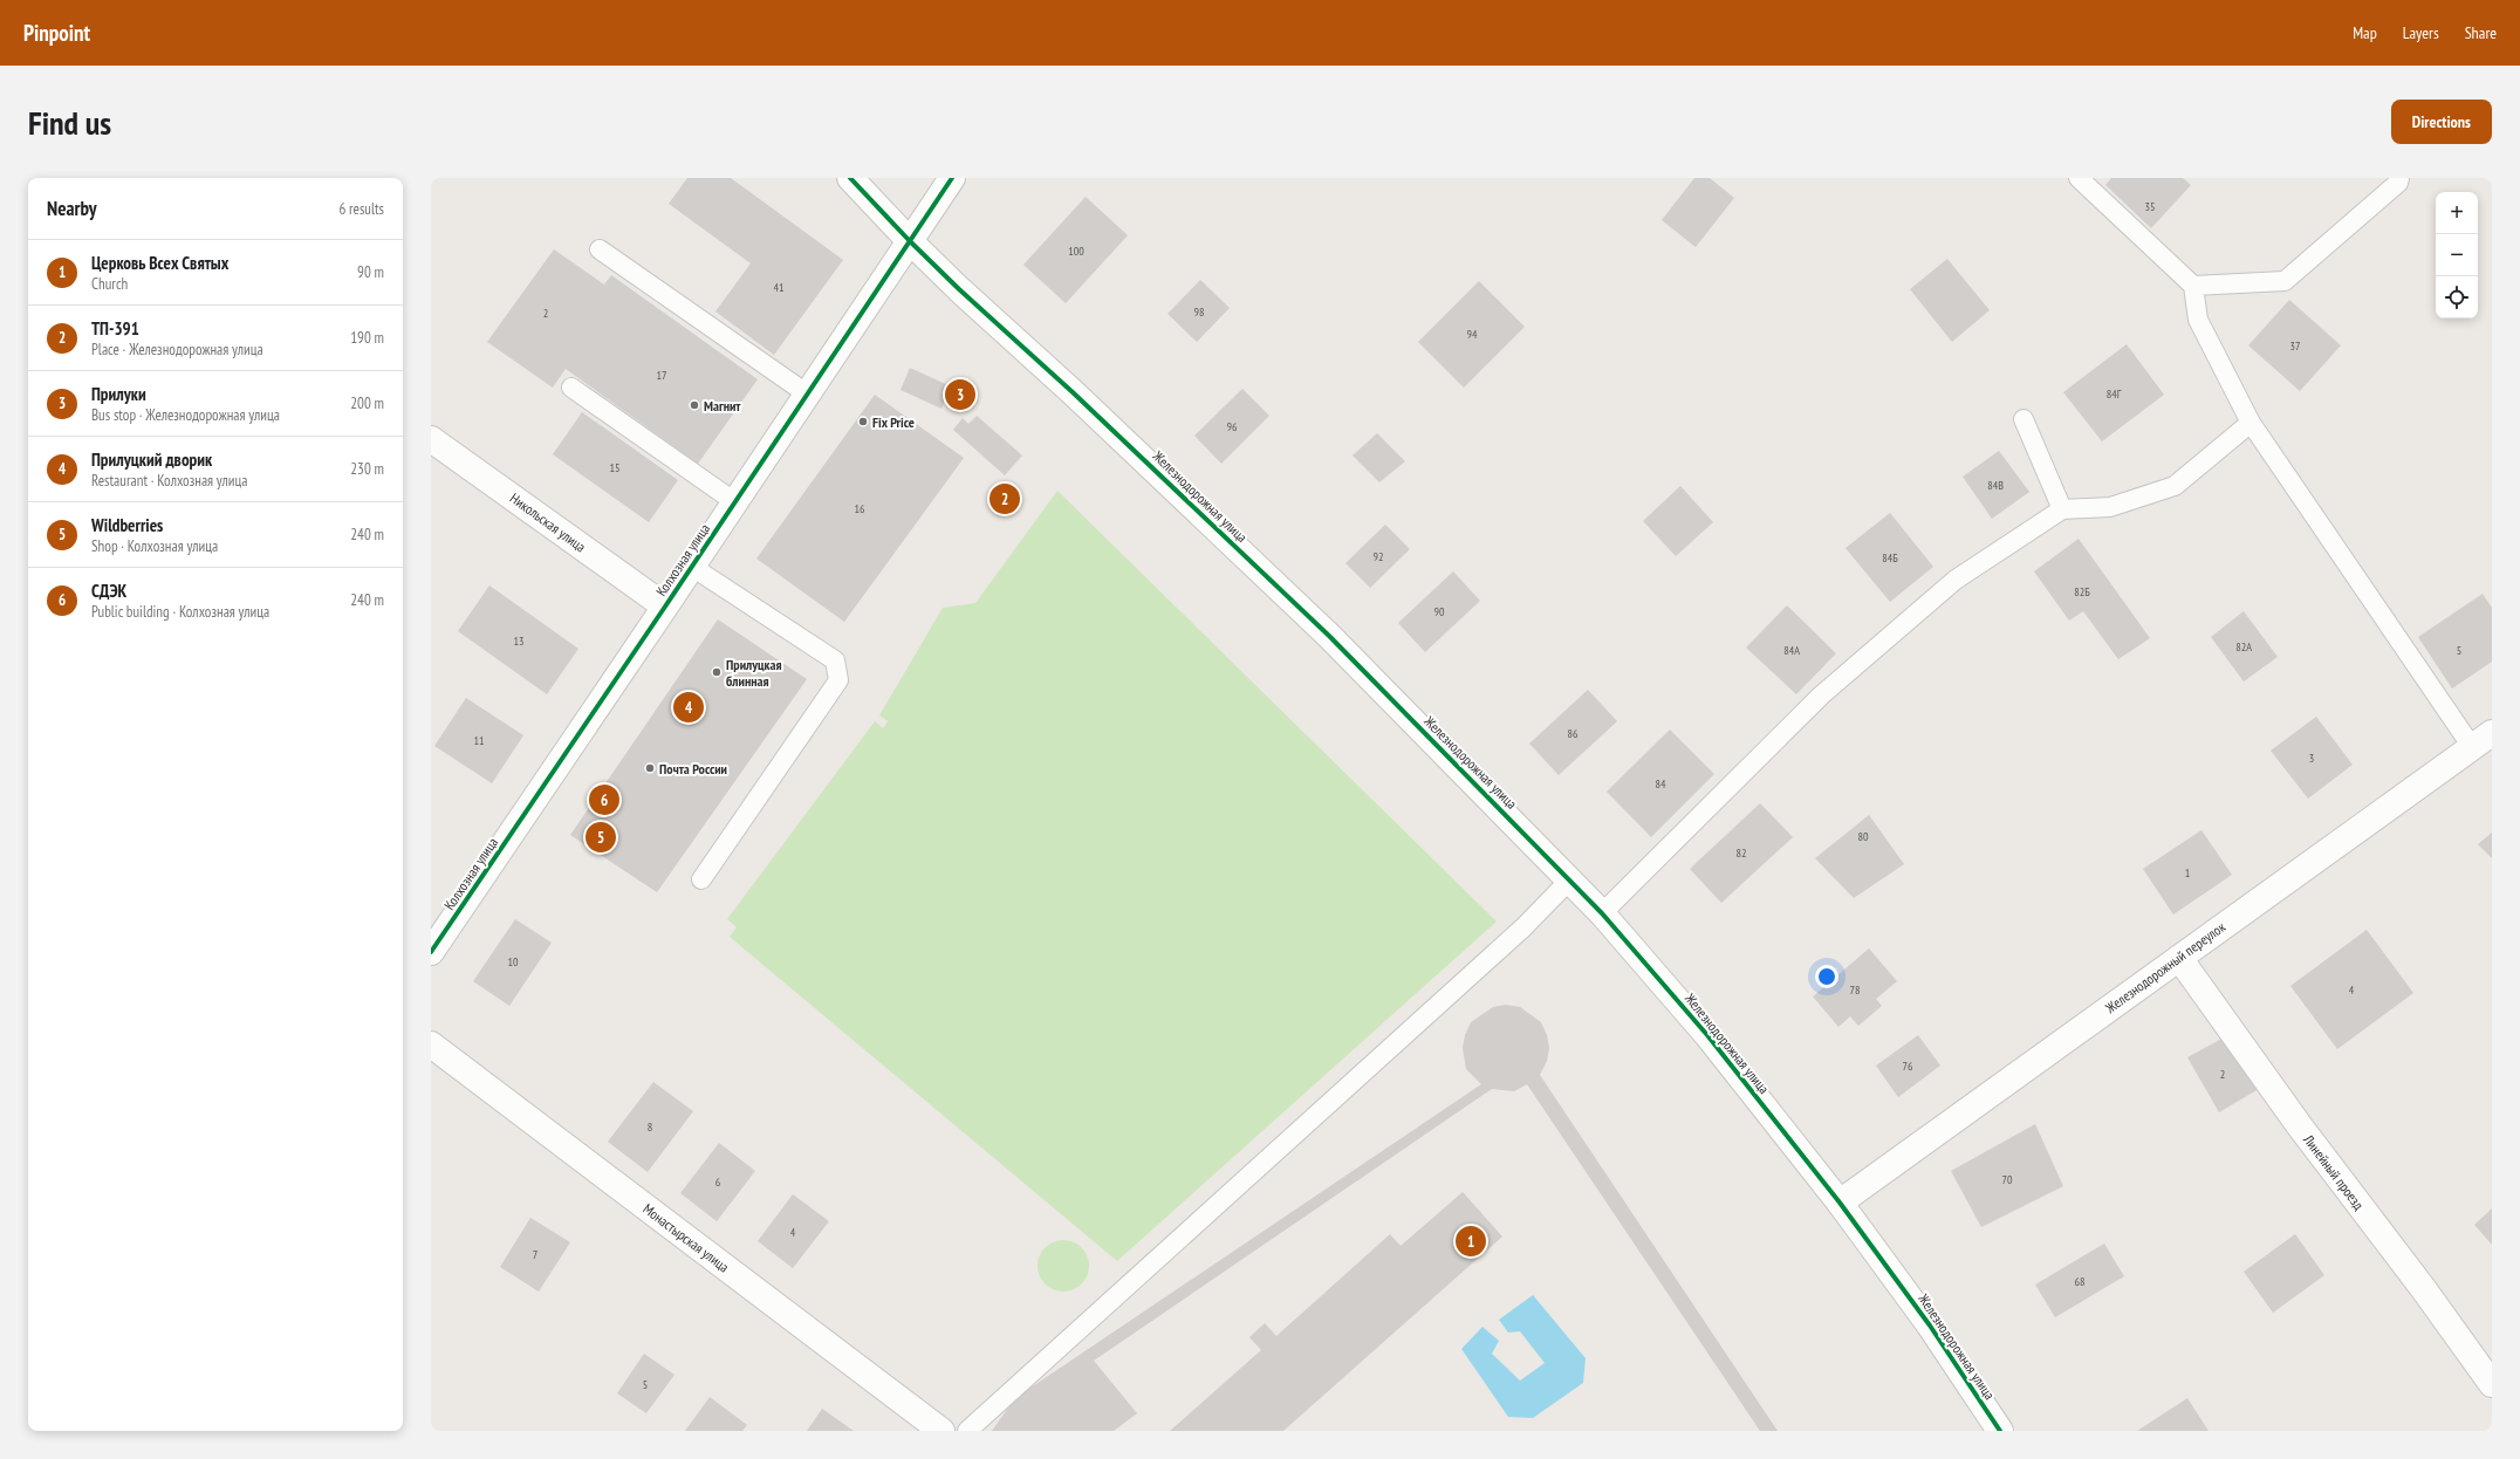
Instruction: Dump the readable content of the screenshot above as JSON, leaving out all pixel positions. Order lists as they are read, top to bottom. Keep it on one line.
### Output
{"streets":{"street":["Железнодорожная улица","Никольская улица","Колхозная улица","Железнодорожный переулок","Линейный проезд","Монастырская улица"]},"crossings":[["Железнодорожная улица","Колхозная улица"],["Железнодорожная улица","Железнодорожный переулок"],["Никольская улица","Колхозная улица"],["Железнодорожный переулок","Линейный проезд"]],"places":["Магнит","Fix Price","Прилуцкая блинная","Почта России"],"house_numbers":["35","100","41","98","2","94","37","17","84Г","96","15","84В","16","92","84Б","82Б","90","13","82А","84А","5","86","11","3","84","80","82","1","10","78","4","76","2","8","70","6","4","7","68","5"],"page":{"header":"Pinpoint","nav":["Map","Layers","Share"],"buttons":"Directions","title":"Find us","heading":["Nearby","6 results"],"map_buttons":["+","−"],"list":[{"mark":"1","name":"Церковь Всех Святых","note":"Church","value":"90 m"},{"mark":"2","name":"ТП-391","note":"Place · Железнодорожная улица","value":"190 m"},{"mark":"3","name":"Прилуки","note":"Bus stop · Железнодорожная улица","value":"200 m"},{"mark":"4","name":"Прилуцкий дворик","note":"Restaurant · Колхозная улица","value":"230 m"},{"mark":"5","name":"Wildberries","note":"Shop · Колхозная улица","value":"240 m"},{"mark":"6","name":"СДЭК","note":"Public building · Колхозная улица","value":"240 m"}],"pins":["3","2","4","6","5","1"]}}
